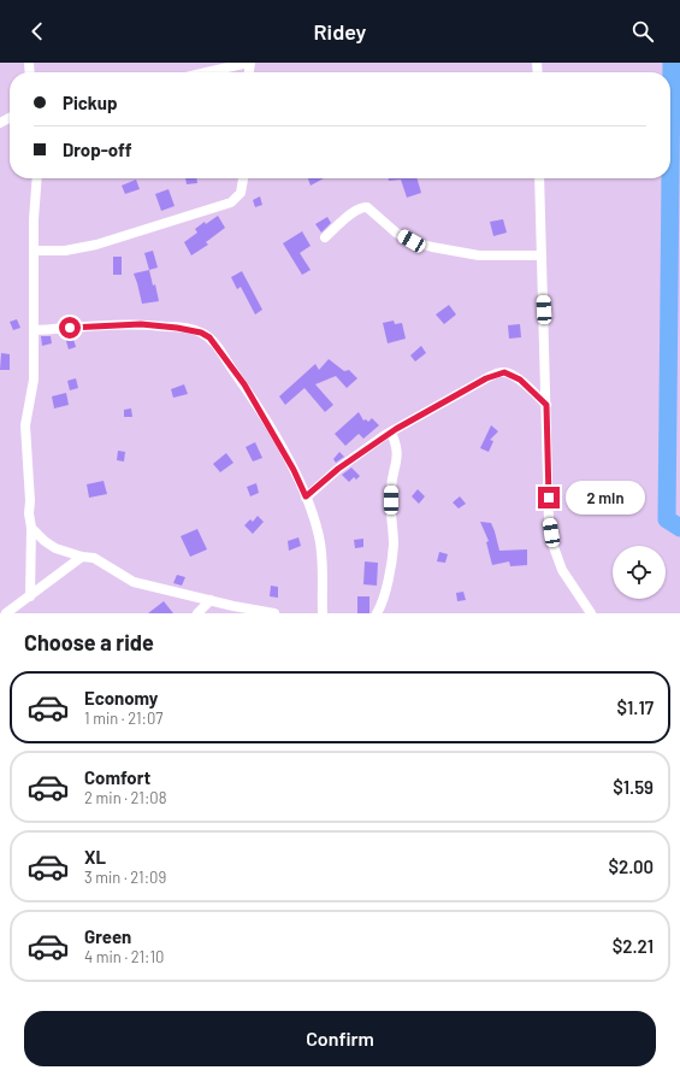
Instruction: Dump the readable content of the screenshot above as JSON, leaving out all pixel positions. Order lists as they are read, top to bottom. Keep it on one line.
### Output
{"page":{"header":"Ridey","banner":["Pickup","Drop-off"],"bubble":"2 min","heading":"Choose a ride","list":[{"name":"Economy","note":"1 min · 21:07","value":"$1.17"},{"name":"Comfort","note":"2 min · 21:08","value":"$1.59"},{"name":"XL","note":"3 min · 21:09","value":"$2.00"},{"name":"Green","note":"4 min · 21:10","value":"$2.21"}],"buttons":"Confirm"}}
